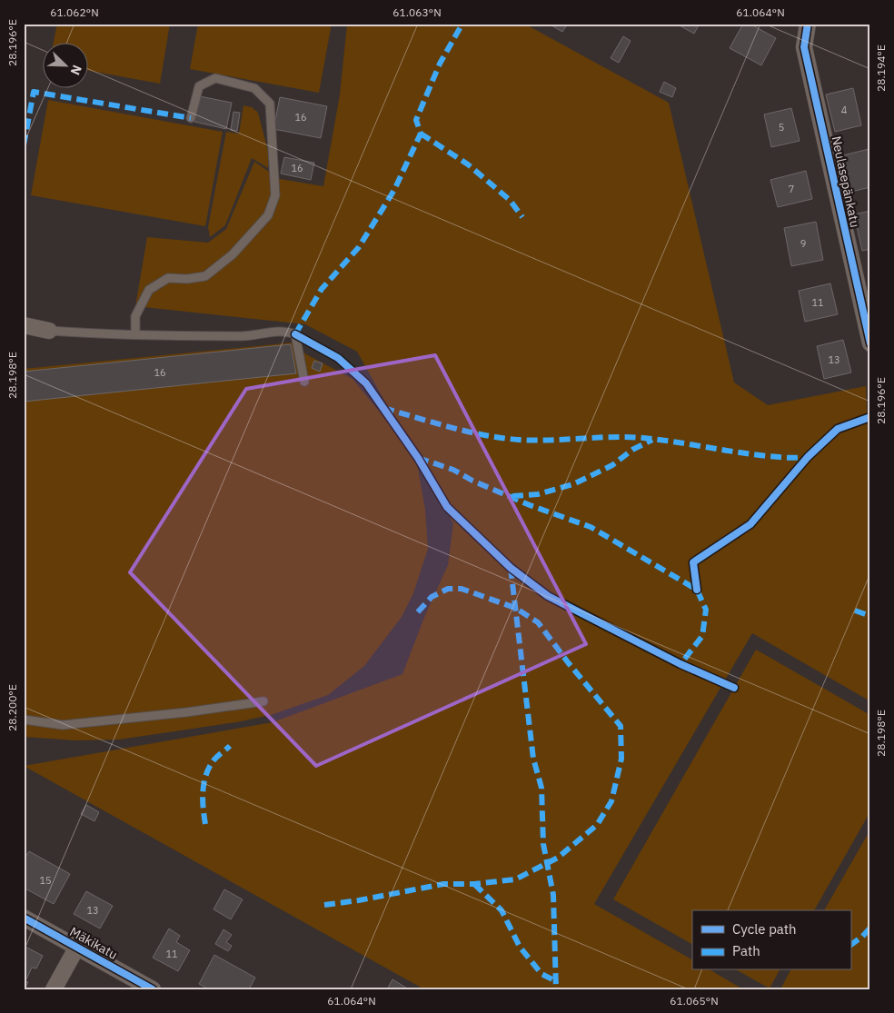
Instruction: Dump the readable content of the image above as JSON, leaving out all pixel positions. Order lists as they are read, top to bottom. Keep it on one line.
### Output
{"streets":{"street":["Neulasepänkatu","Mäkikatu"]},"house_numbers":["4","16","5","16","7","9","11","13","16","15","13","11"],"legend":["Cycle path","Path"],"north":"bottom right","coordinates":["61.062°N","61.063°N","61.064°N","28.196°E","28.194°E","28.198°E","28.200°E","61.065°N"]}
